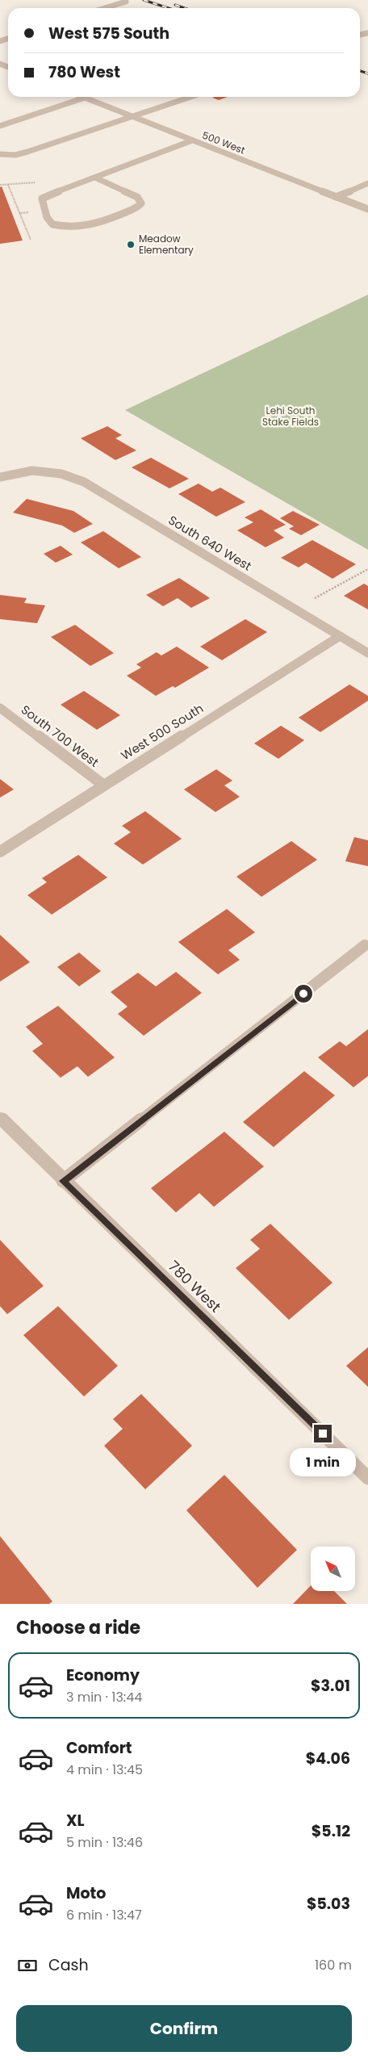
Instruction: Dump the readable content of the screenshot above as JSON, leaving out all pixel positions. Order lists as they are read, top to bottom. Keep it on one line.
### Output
{"streets":{"street":["500 West","South 640 West","West 500 South","South 700 West","780 West"]},"crossings":[["South 640 West","West 500 South"],["West 500 South","South 700 West"]],"parks":["Lehi South Stake Fields"],"places":["Meadow Elementary"],"north":"top left","page":{"banner":["West 575 South","780 West"],"bubble":"1 min","heading":"Choose a ride","list":[{"name":"Economy","note":"3 min · 13:44","value":"$3.01"},{"name":"Comfort","note":"4 min · 13:45","value":"$4.06"},{"name":"XL","note":"5 min · 13:46","value":"$5.12"},{"name":"Moto","note":"6 min · 13:47","value":"$5.03"}],"pay":["Cash","160 m"],"buttons":"Confirm"}}
